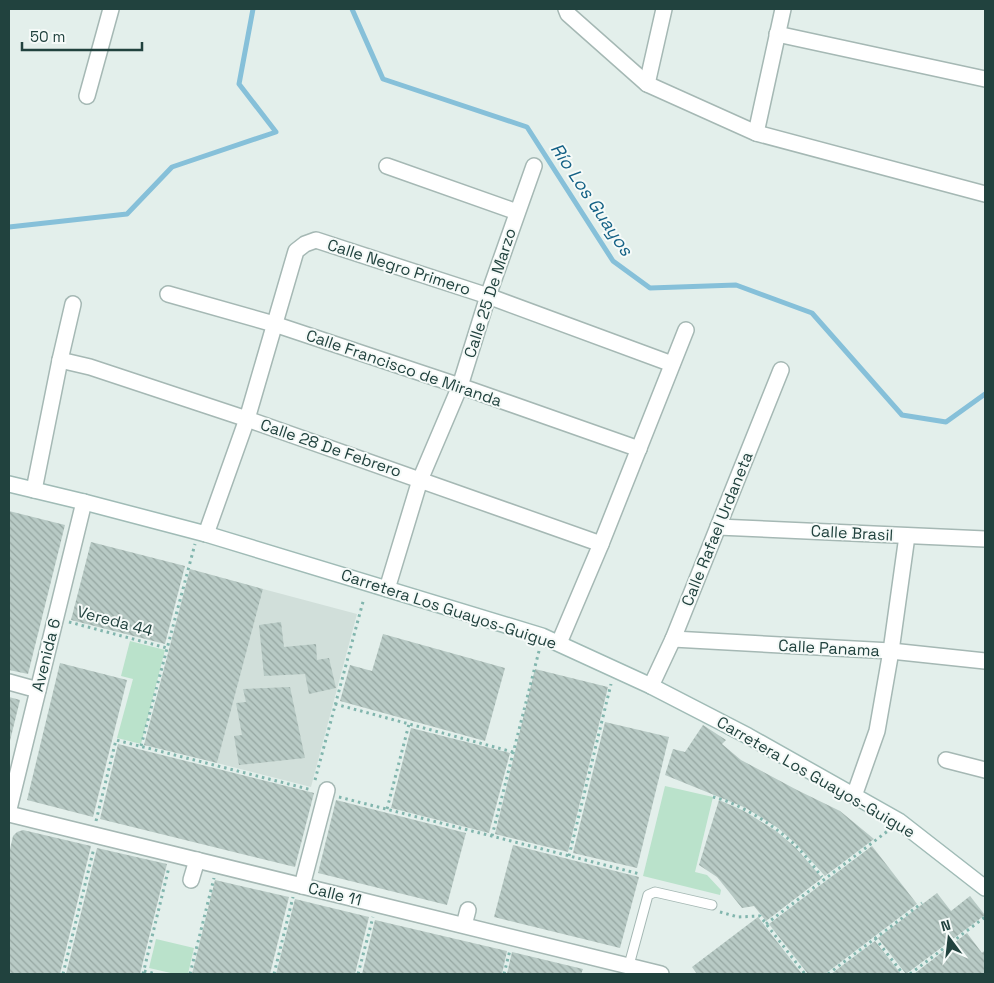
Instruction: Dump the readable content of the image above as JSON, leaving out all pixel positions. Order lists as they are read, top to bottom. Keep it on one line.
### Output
{"streets":{"street":["Calle Negro Primero","Calle 25 De Marzo","Calle Francisco de Miranda","Calle 28 De Febrero","Calle Rafael Urdaneta","Calle Brasil","Carretera Los Guayos-Guigue","Calle Panama","Avenida 6","Calle 11"],"path":["Vereda 44"]},"crossings":[["Calle Negro Primero","Calle 25 De Marzo"],["Calle Negro Primero","Calle Francisco de Miranda"],["Calle 25 De Marzo","Calle Francisco de Miranda"],["Calle 25 De Marzo","Calle 28 De Febrero"],["Calle 25 De Marzo","Carretera Los Guayos-Guigue"],["Calle Rafael Urdaneta","Calle Brasil"],["Calle Rafael Urdaneta","Carretera Los Guayos-Guigue"],["Calle Rafael Urdaneta","Calle Panama"],["Carretera Los Guayos-Guigue","Avenida 6"],["Vereda 44","Avenida 6"]],"water":["Río Los Guayos"],"scale_bar":"50 m","north":"top"}
